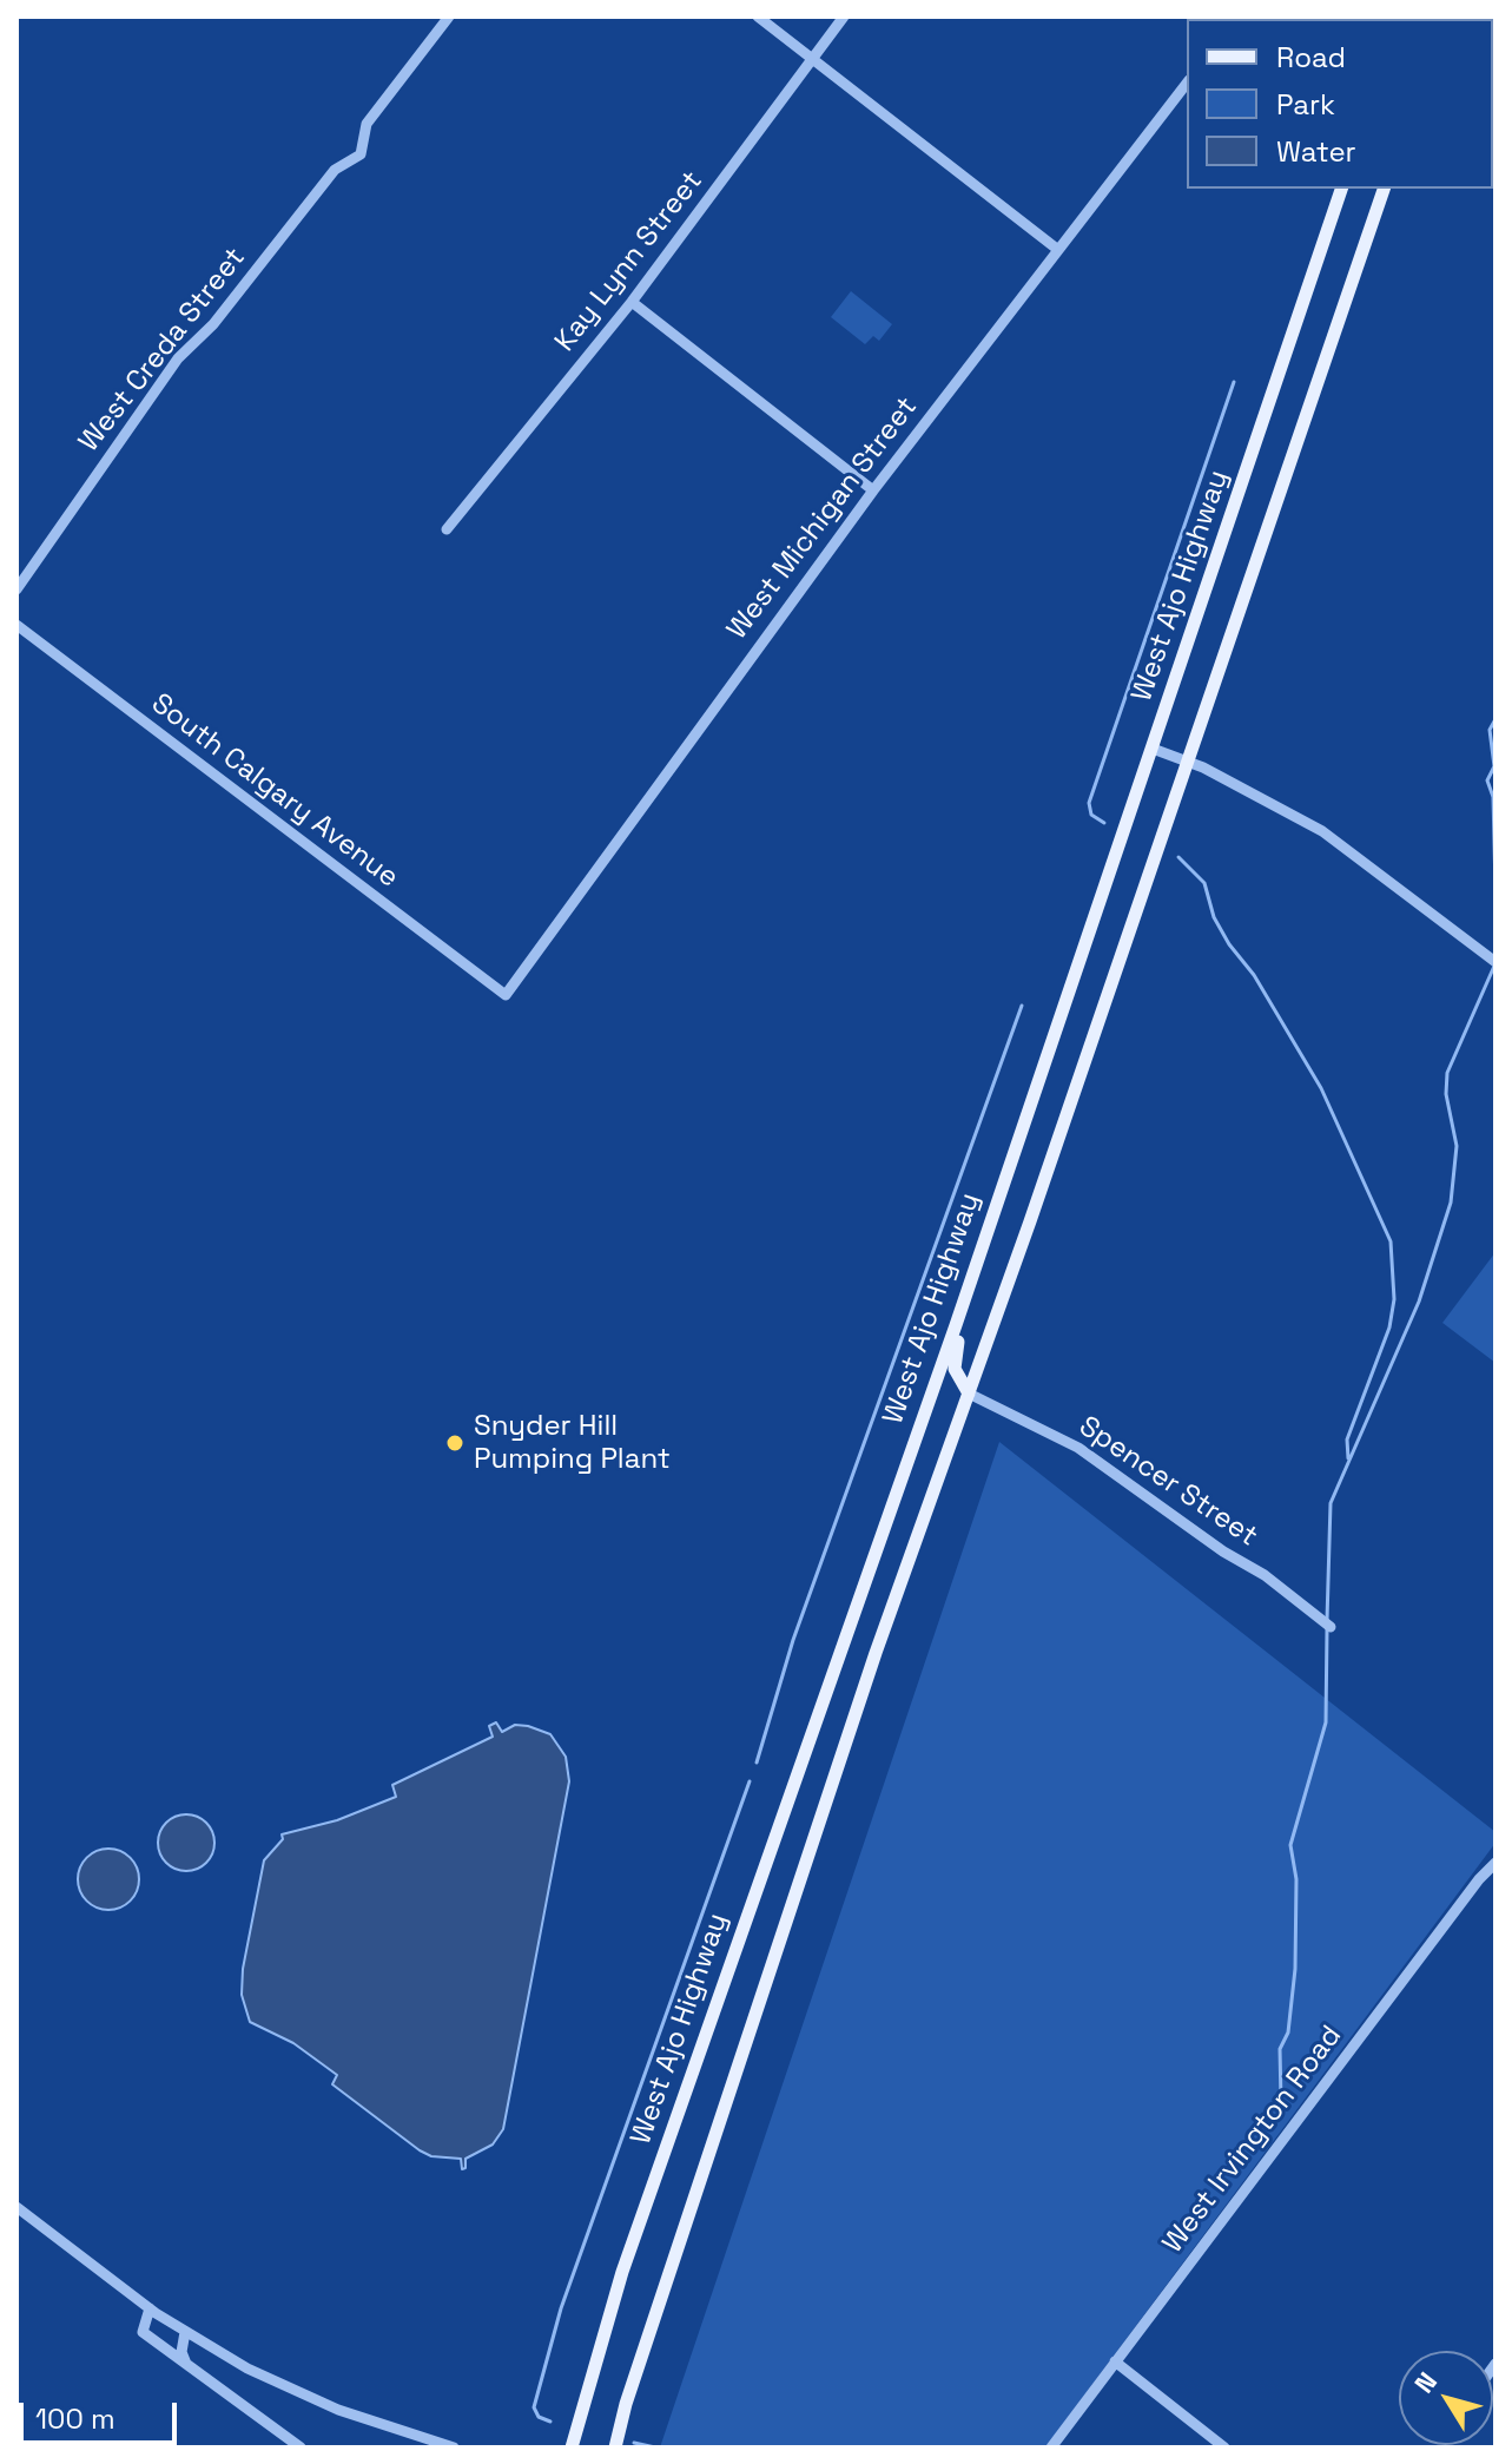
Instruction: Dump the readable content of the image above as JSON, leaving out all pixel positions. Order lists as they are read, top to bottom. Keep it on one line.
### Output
{"streets":{"main road":["West Ajo Highway"],"street":["Kay Lynn Street","West Creda Street","West Michigan Street","South Calgary Avenue","Spencer Street","West Irvington Road"]},"crossings":[["West Michigan Street","South Calgary Avenue"]],"places":["Snyder Hill Pumping Plant"],"legend":["Road","Park","Water"],"scale_bar":"100 m","north":"top left"}
